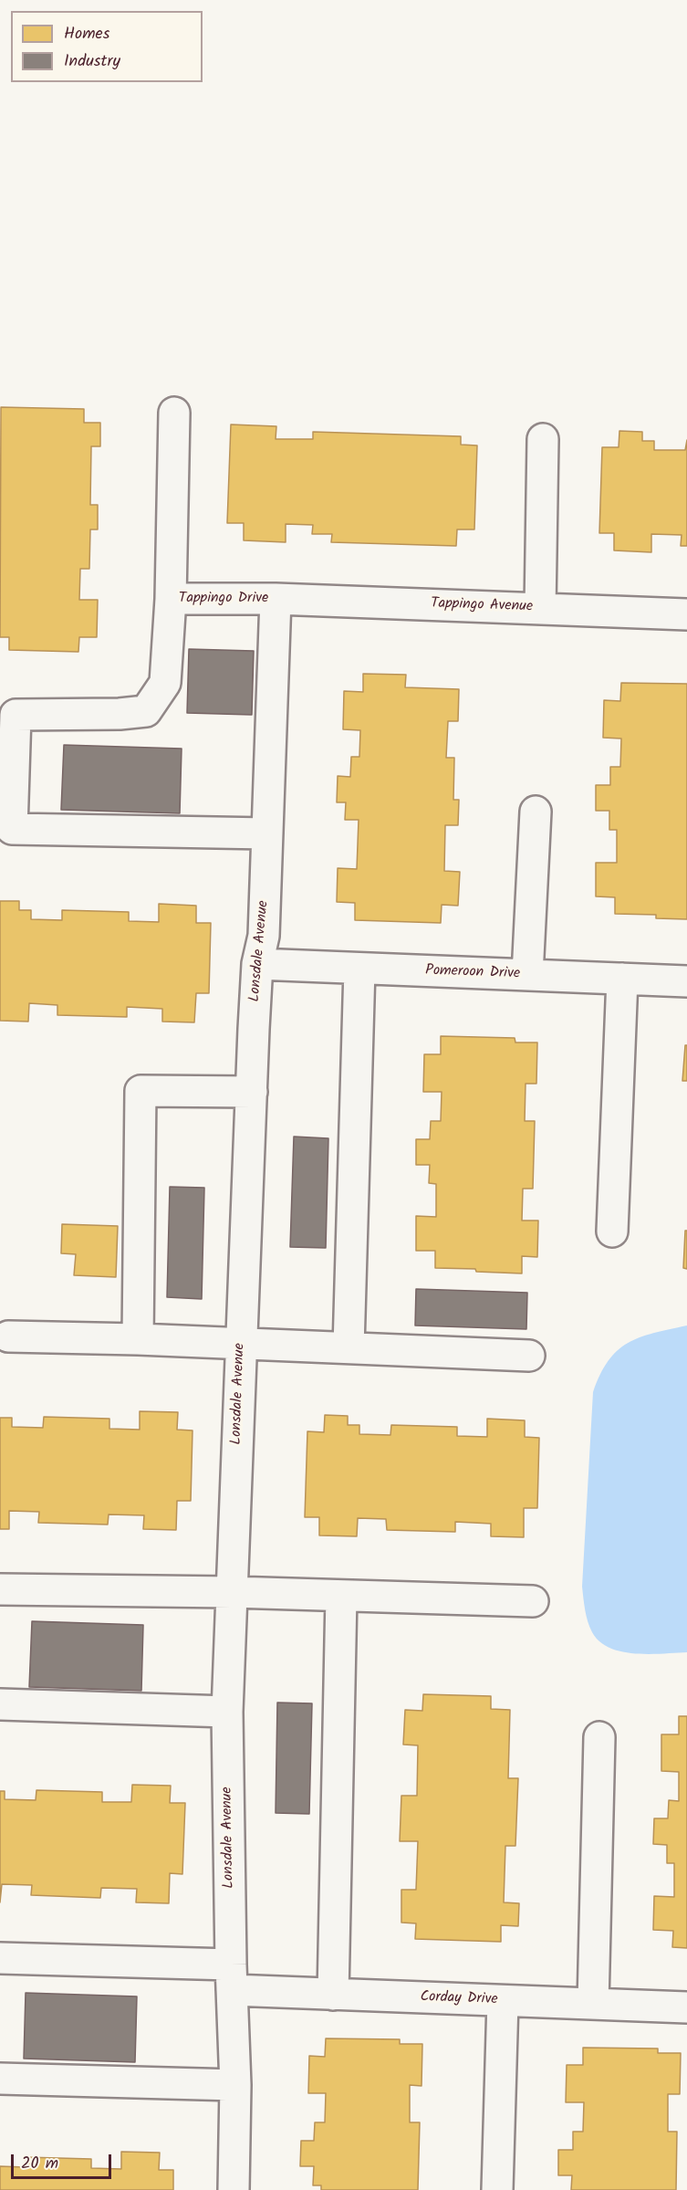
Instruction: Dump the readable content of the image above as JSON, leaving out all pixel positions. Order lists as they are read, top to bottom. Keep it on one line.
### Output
{"streets":{"street":["Tappingo Drive","Tappingo Avenue","Lonsdale Avenue","Pomeroon Drive","Corday Drive"]},"crossings":[["Tappingo Drive","Tappingo Avenue"],["Tappingo Drive","Lonsdale Avenue"],["Tappingo Avenue","Lonsdale Avenue"],["Lonsdale Avenue","Pomeroon Drive"],["Lonsdale Avenue","Corday Drive"]],"legend":["Homes","Industry"],"scale_bar":"20 m"}
